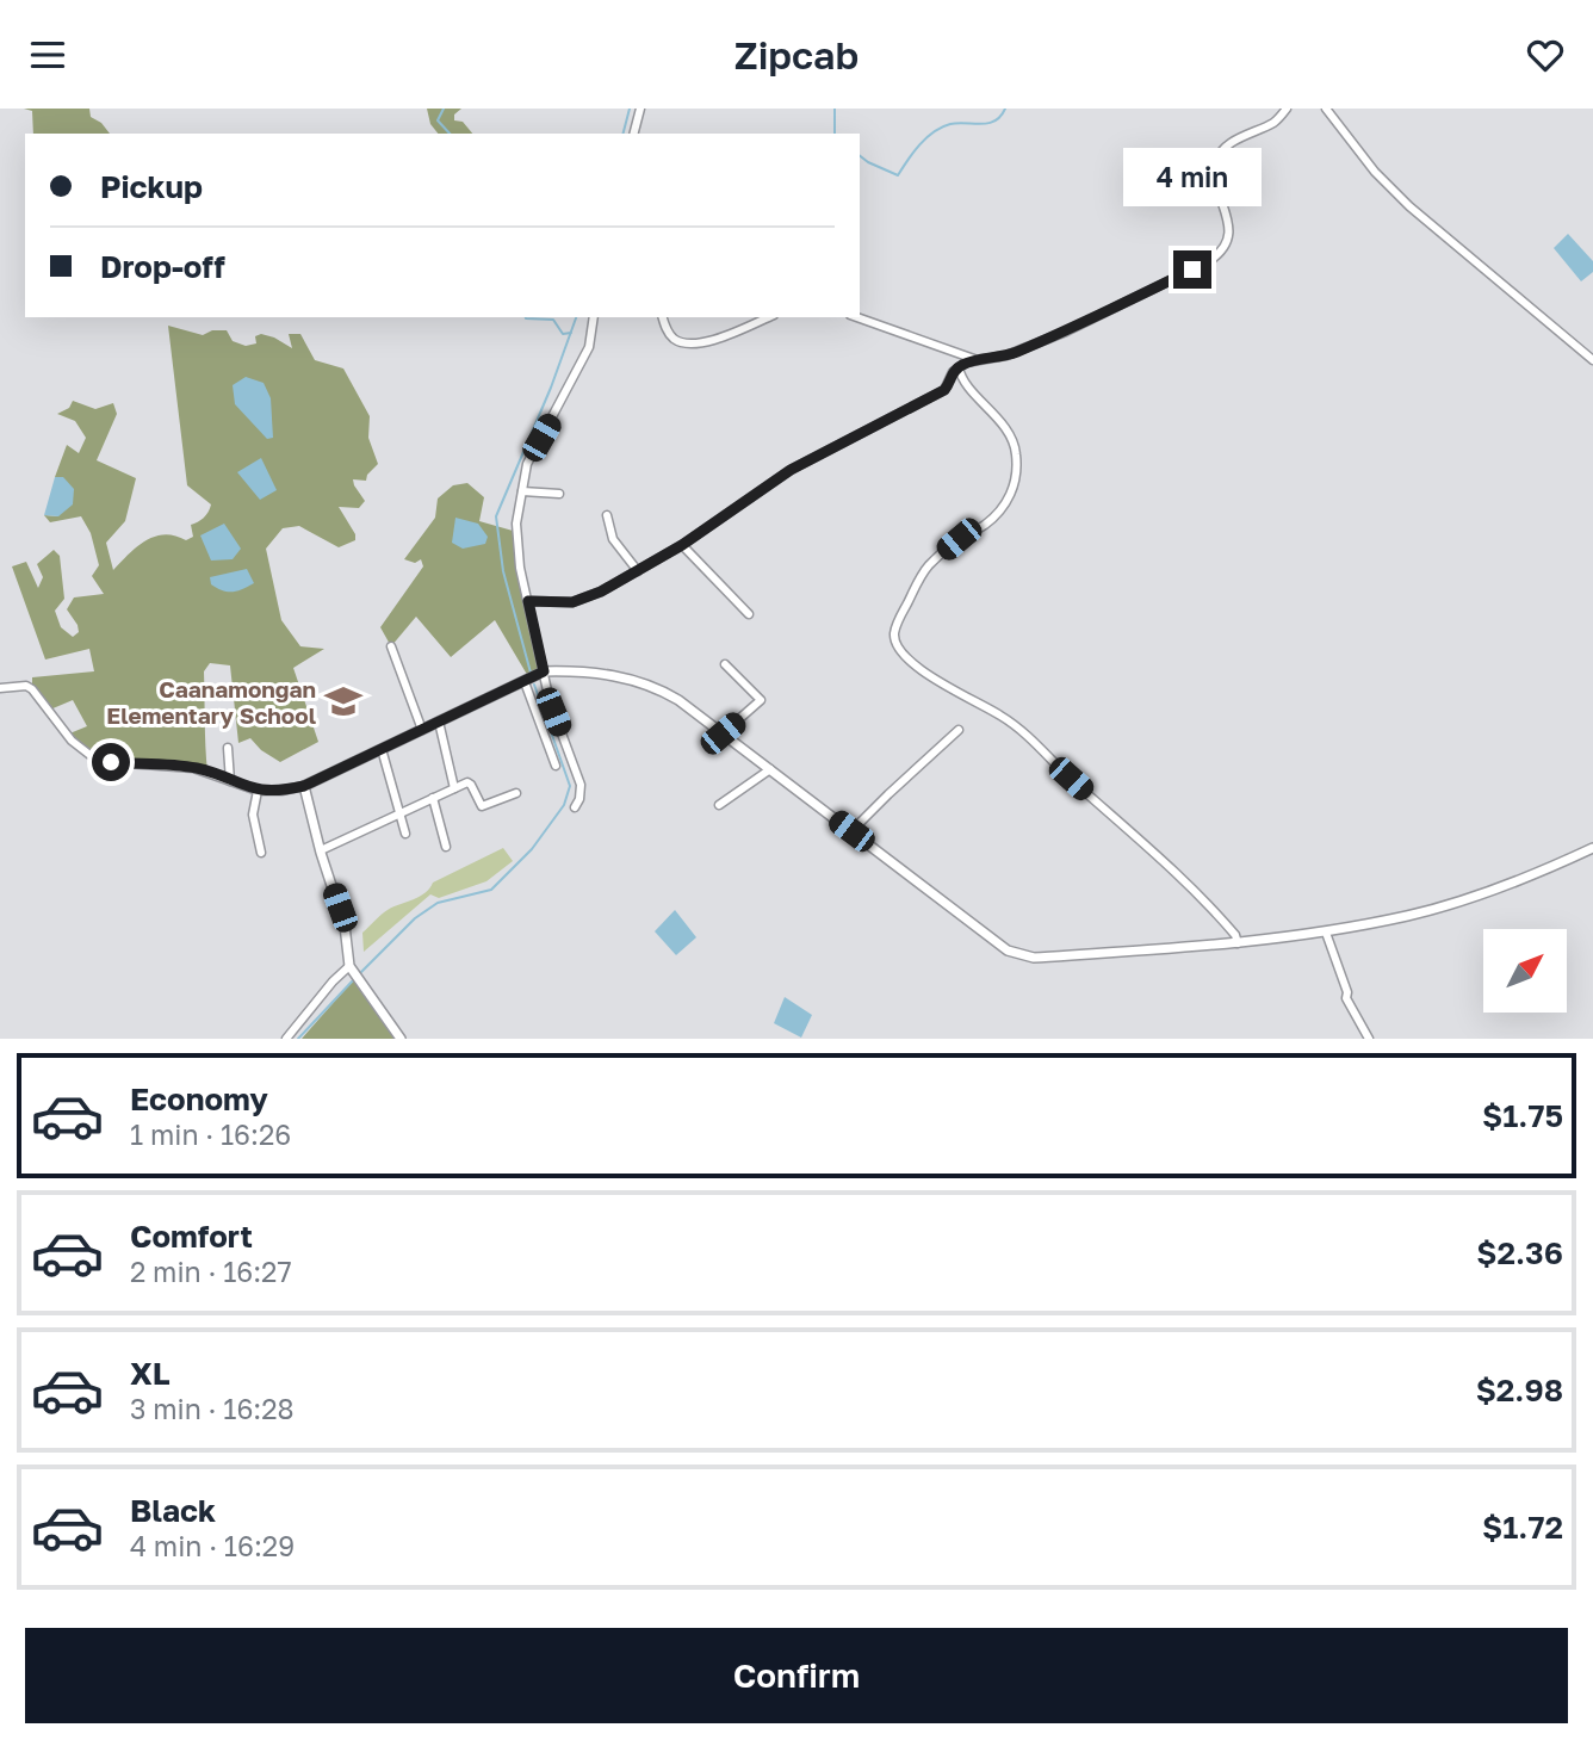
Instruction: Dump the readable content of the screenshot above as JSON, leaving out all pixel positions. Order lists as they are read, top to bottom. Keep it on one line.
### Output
{"places":{"school or university":["Caanamongan Elementary School"]},"north":"top right","page":{"header":"Zipcab","banner":["Pickup","Drop-off"],"bubble":"4 min","list":[{"name":"Economy","note":"1 min · 16:26","value":"$1.75"},{"name":"Comfort","note":"2 min · 16:27","value":"$2.36"},{"name":"XL","note":"3 min · 16:28","value":"$2.98"},{"name":"Black","note":"4 min · 16:29","value":"$1.72"}],"buttons":"Confirm"}}
